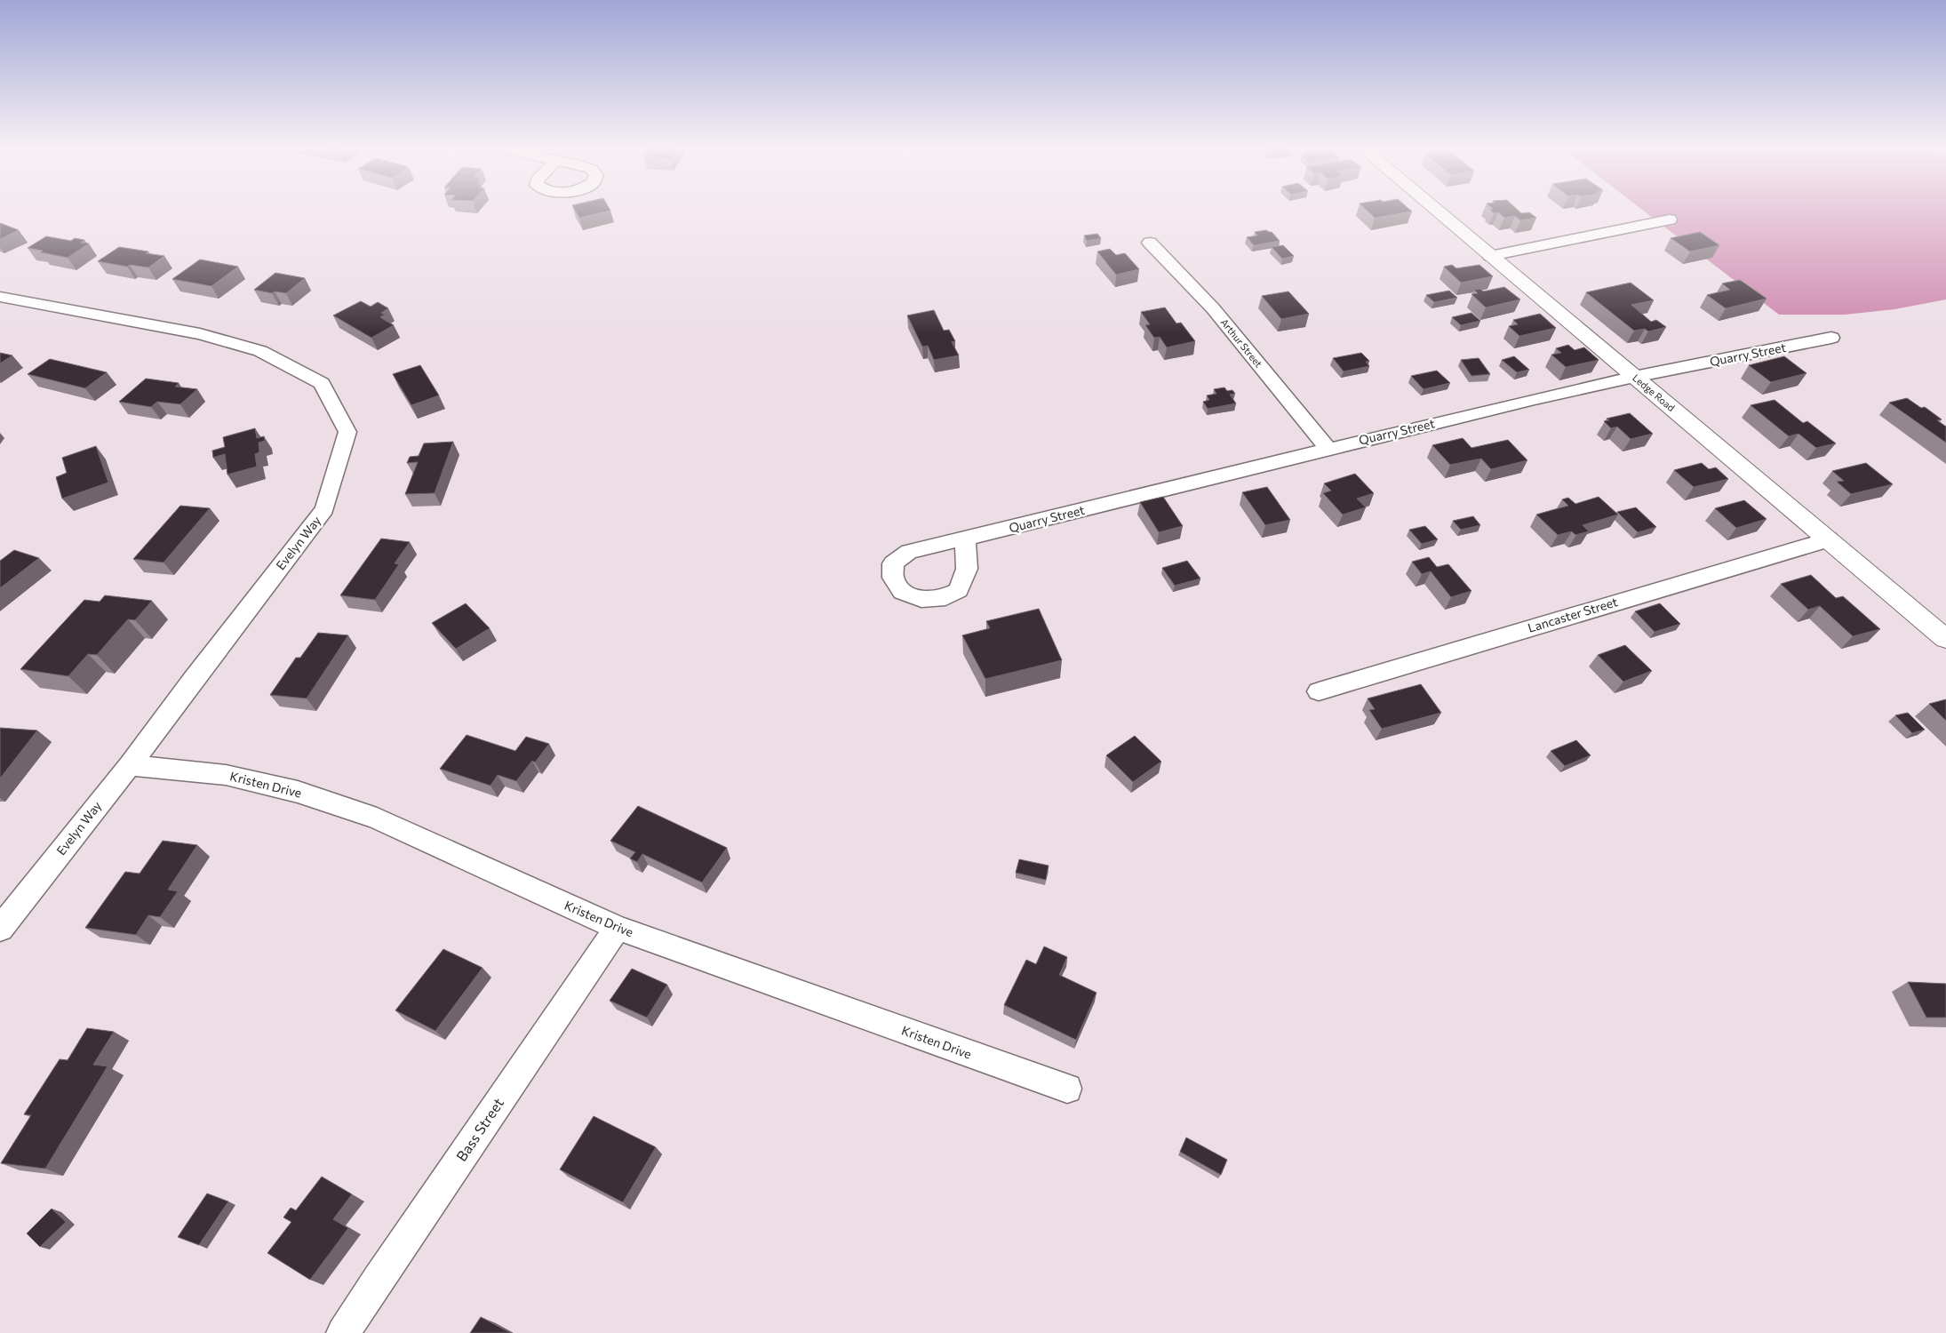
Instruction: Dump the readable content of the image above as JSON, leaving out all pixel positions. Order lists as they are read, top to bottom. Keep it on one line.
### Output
{"streets":{"street":["Arthur Street","Quarry Street","Ledge Road","Evelyn Way","Lancaster Street","Kristen Drive","Bass Street"]},"crossings":[["Arthur Street","Quarry Street"],["Quarry Street","Ledge Road"],["Ledge Road","Lancaster Street"],["Evelyn Way","Kristen Drive"],["Kristen Drive","Bass Street"]]}
